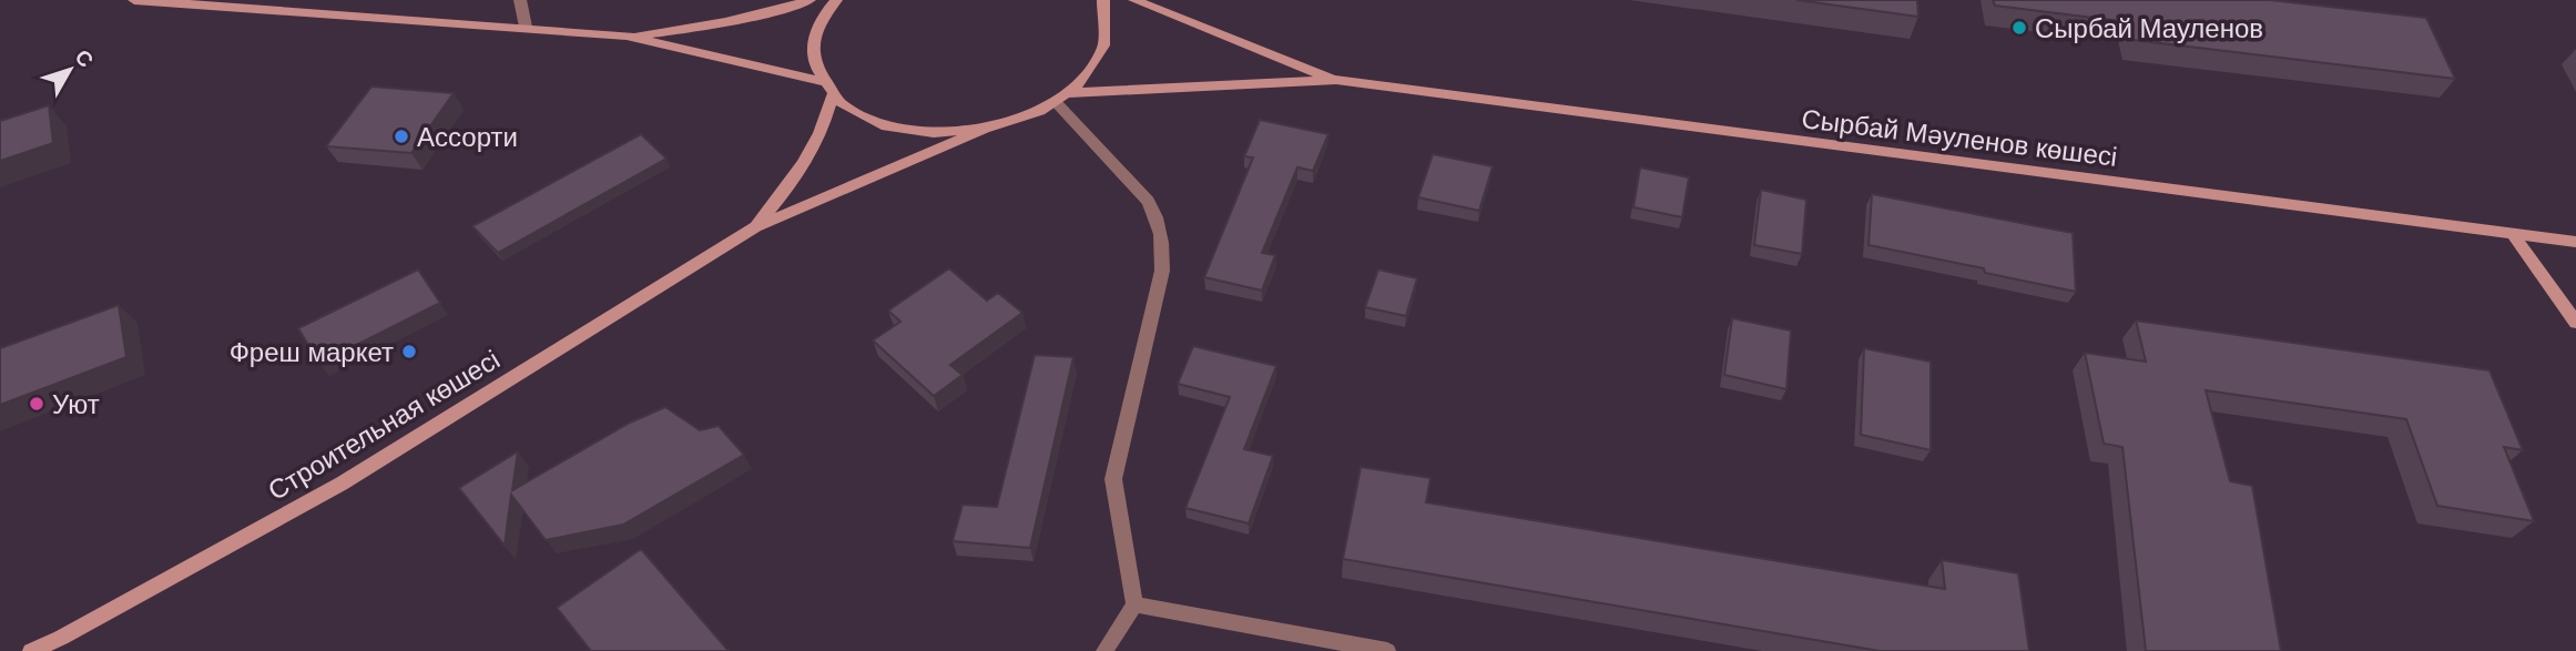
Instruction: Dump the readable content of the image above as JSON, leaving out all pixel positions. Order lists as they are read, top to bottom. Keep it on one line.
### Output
{"streets":{"main road":["Сырбай Мәуленов көшесі","Строительная көшесі"]},"places":["Сырбай Мауленов","Ассорти","Фреш маркет","Уют"],"north":"top right"}
